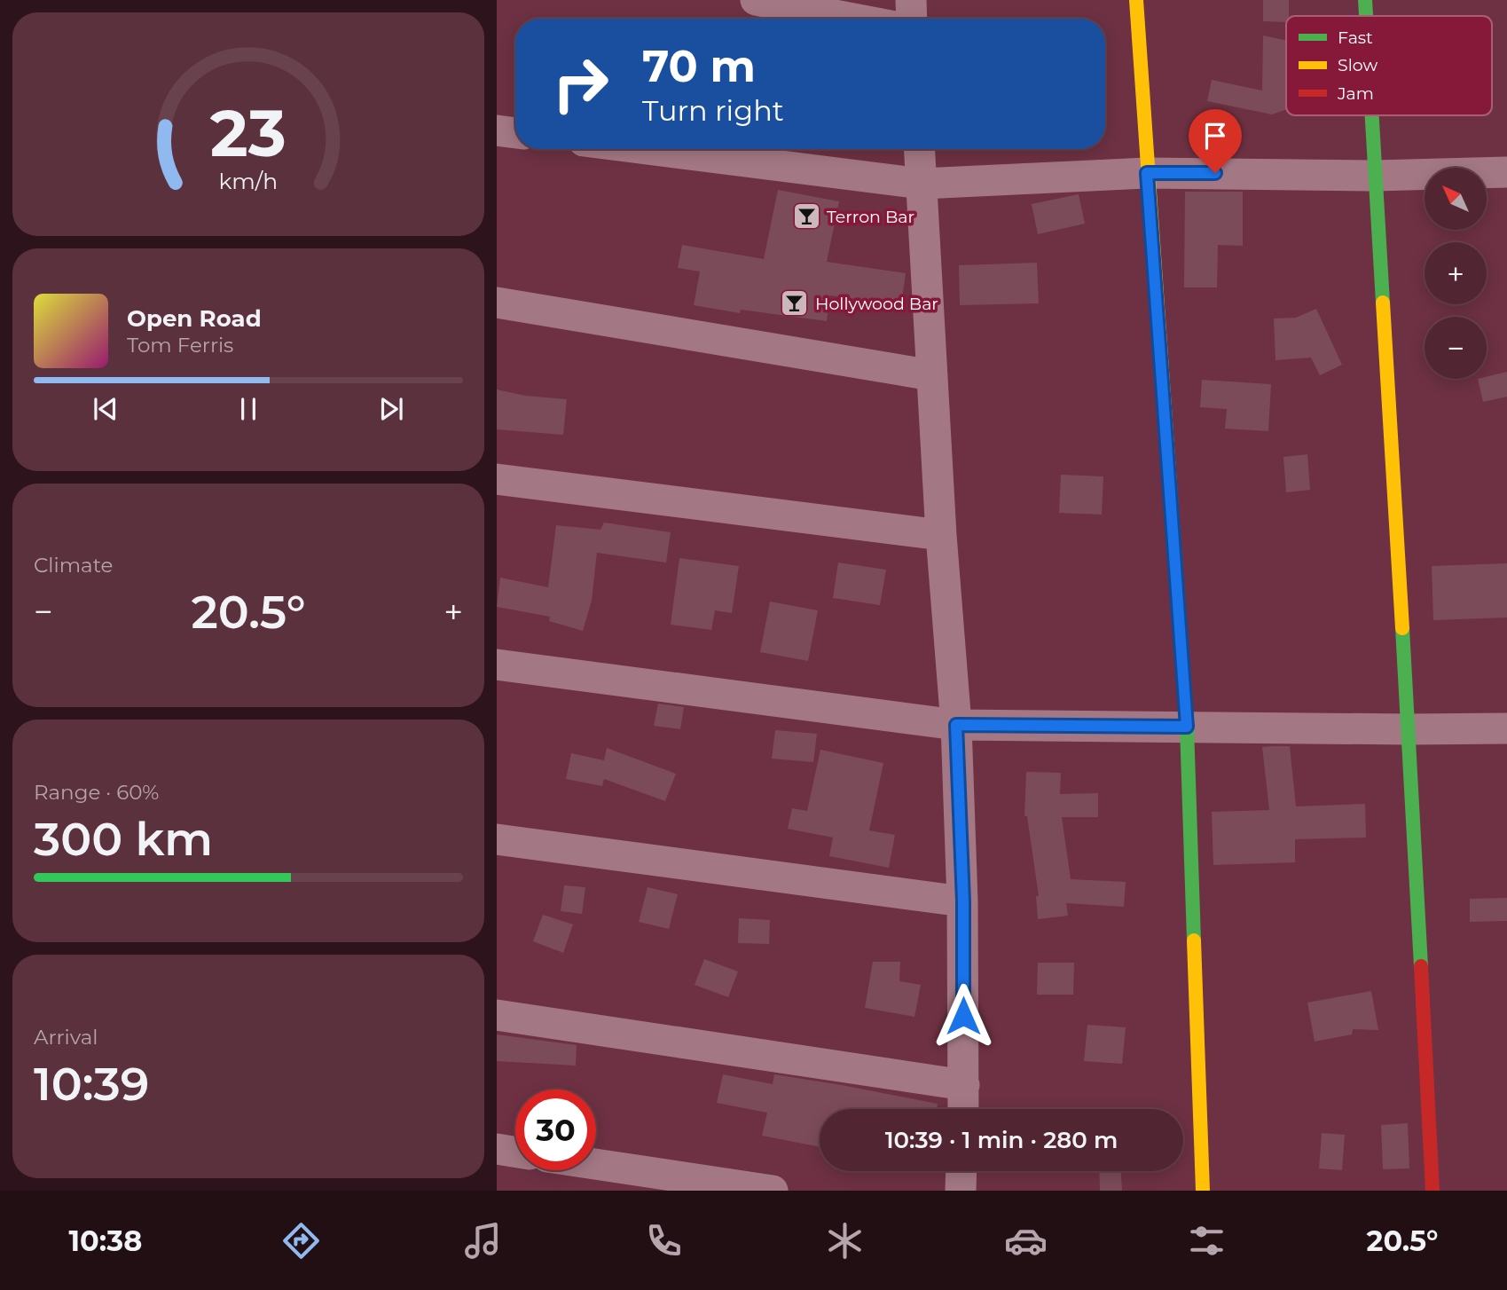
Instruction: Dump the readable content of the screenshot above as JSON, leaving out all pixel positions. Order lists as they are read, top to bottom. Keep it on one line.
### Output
{"places":{"bar":["Terron Bar","Hollywood Bar"]},"legend":["Fast","Slow","Jam"],"north":"top left","page":{"turn":["70 m","Turn right"],"map_buttons":["+","−"],"song":["Open Road","Tom Ferris"],"tile":["Climate",["Range · 60%","300 km"],["Arrival","10:39"]],"heat":["−","20.5°","+"],"limit":"30","trip":"10:39 · 1 min · 280 m","tabs":["10:38","20.5°"],"gauge":["23","km/h"]}}
